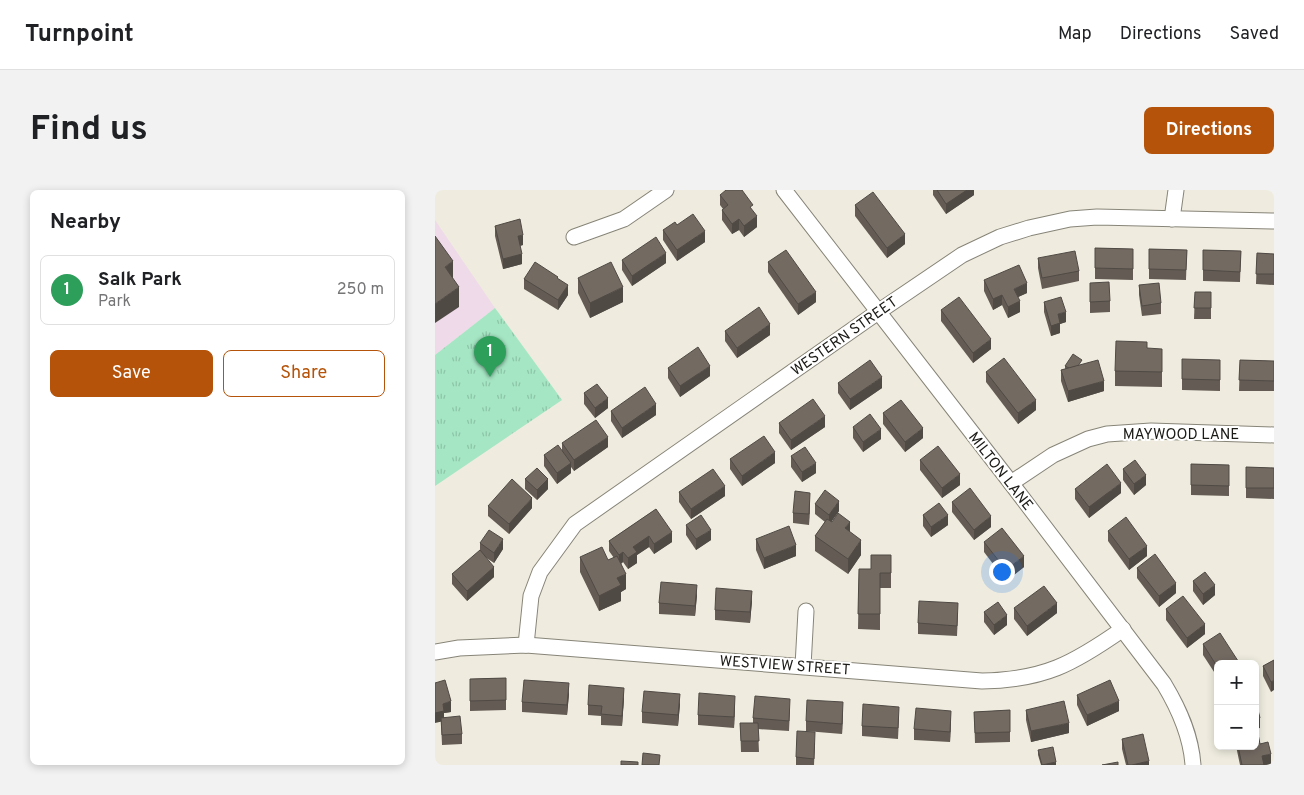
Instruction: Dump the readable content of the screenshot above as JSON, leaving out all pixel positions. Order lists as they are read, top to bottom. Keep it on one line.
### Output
{"streets":{"street":["WESTERN STREET","MAYWOOD LANE","MILTON LANE","WESTVIEW STREET"]},"crossings":[["WESTERN STREET","MILTON LANE"],["WESTERN STREET","WESTVIEW STREET"],["MAYWOOD LANE","MILTON LANE"],["MILTON LANE","WESTVIEW STREET"]],"page":{"header":"Turnpoint","nav":["Map","Directions","Saved"],"buttons":["Directions",["Save","Share"]],"title":"Find us","heading":"Nearby","list":[{"mark":"1","name":"Salk Park","note":"Park","value":"250 m"}],"pins":"1","map_buttons":["+","−"]}}
